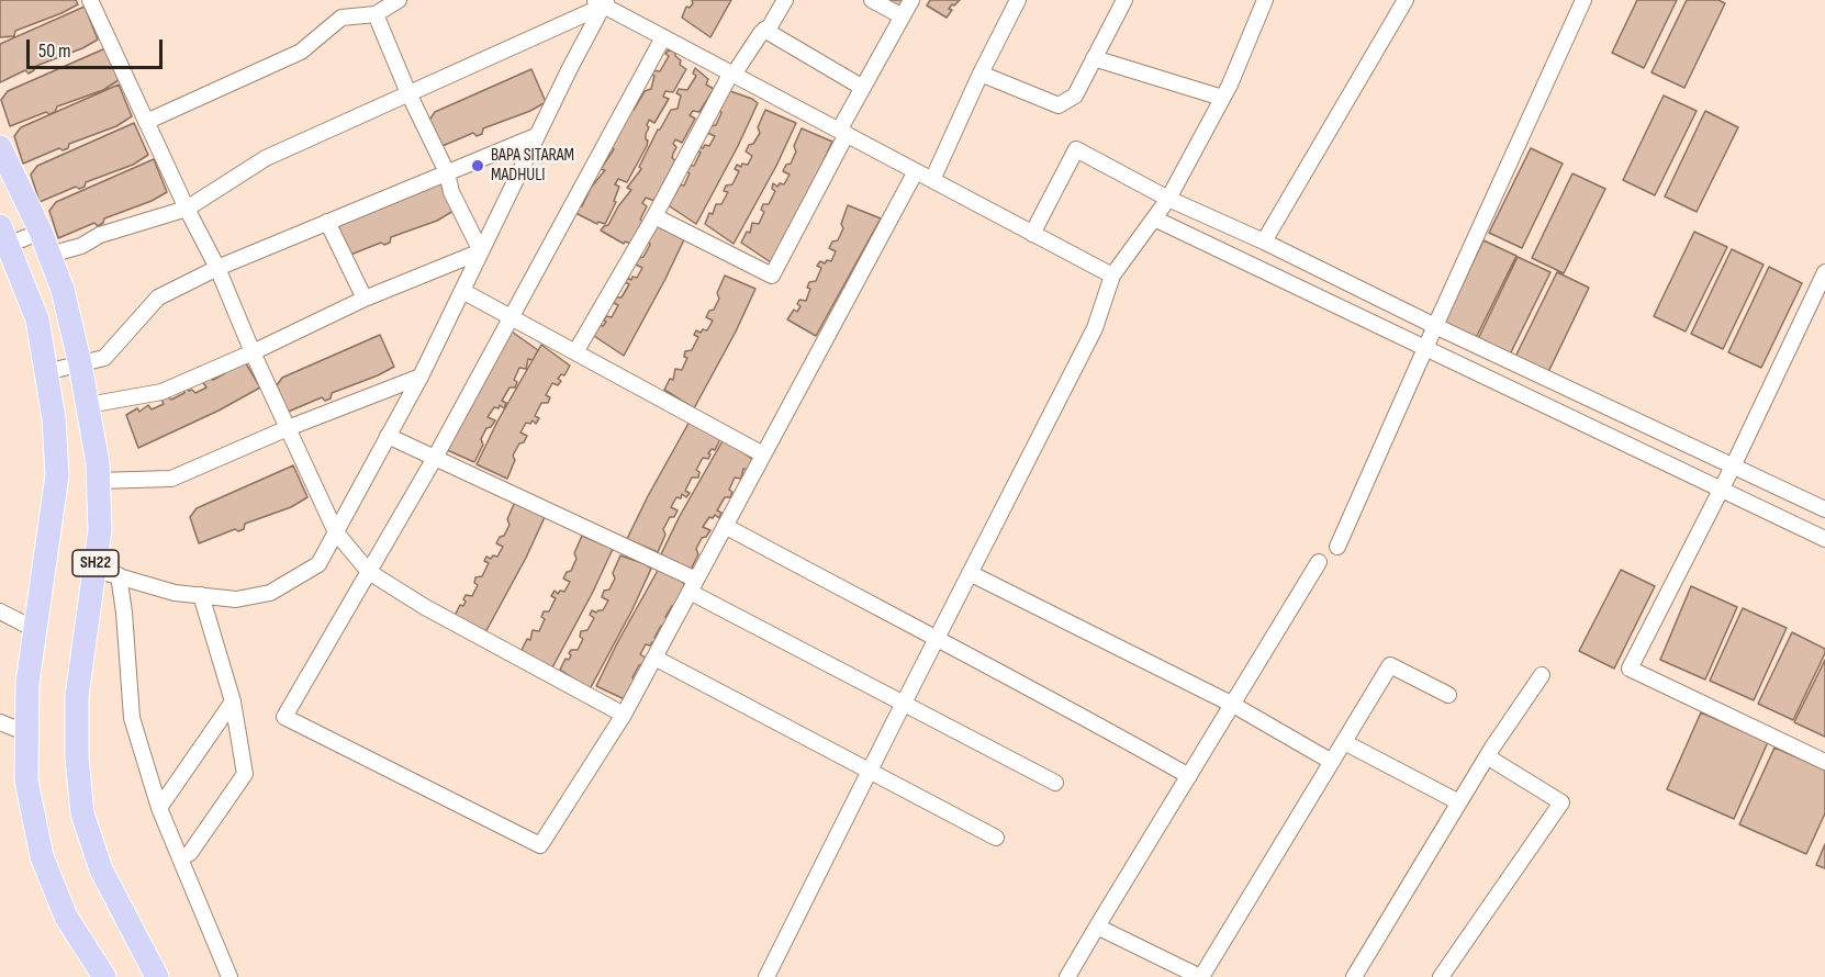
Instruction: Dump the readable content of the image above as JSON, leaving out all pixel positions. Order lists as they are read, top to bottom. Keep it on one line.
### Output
{"streets":{"main road":["SH22"]},"places":["BAPA SITARAM MADHULI"],"scale_bar":"50 m"}
